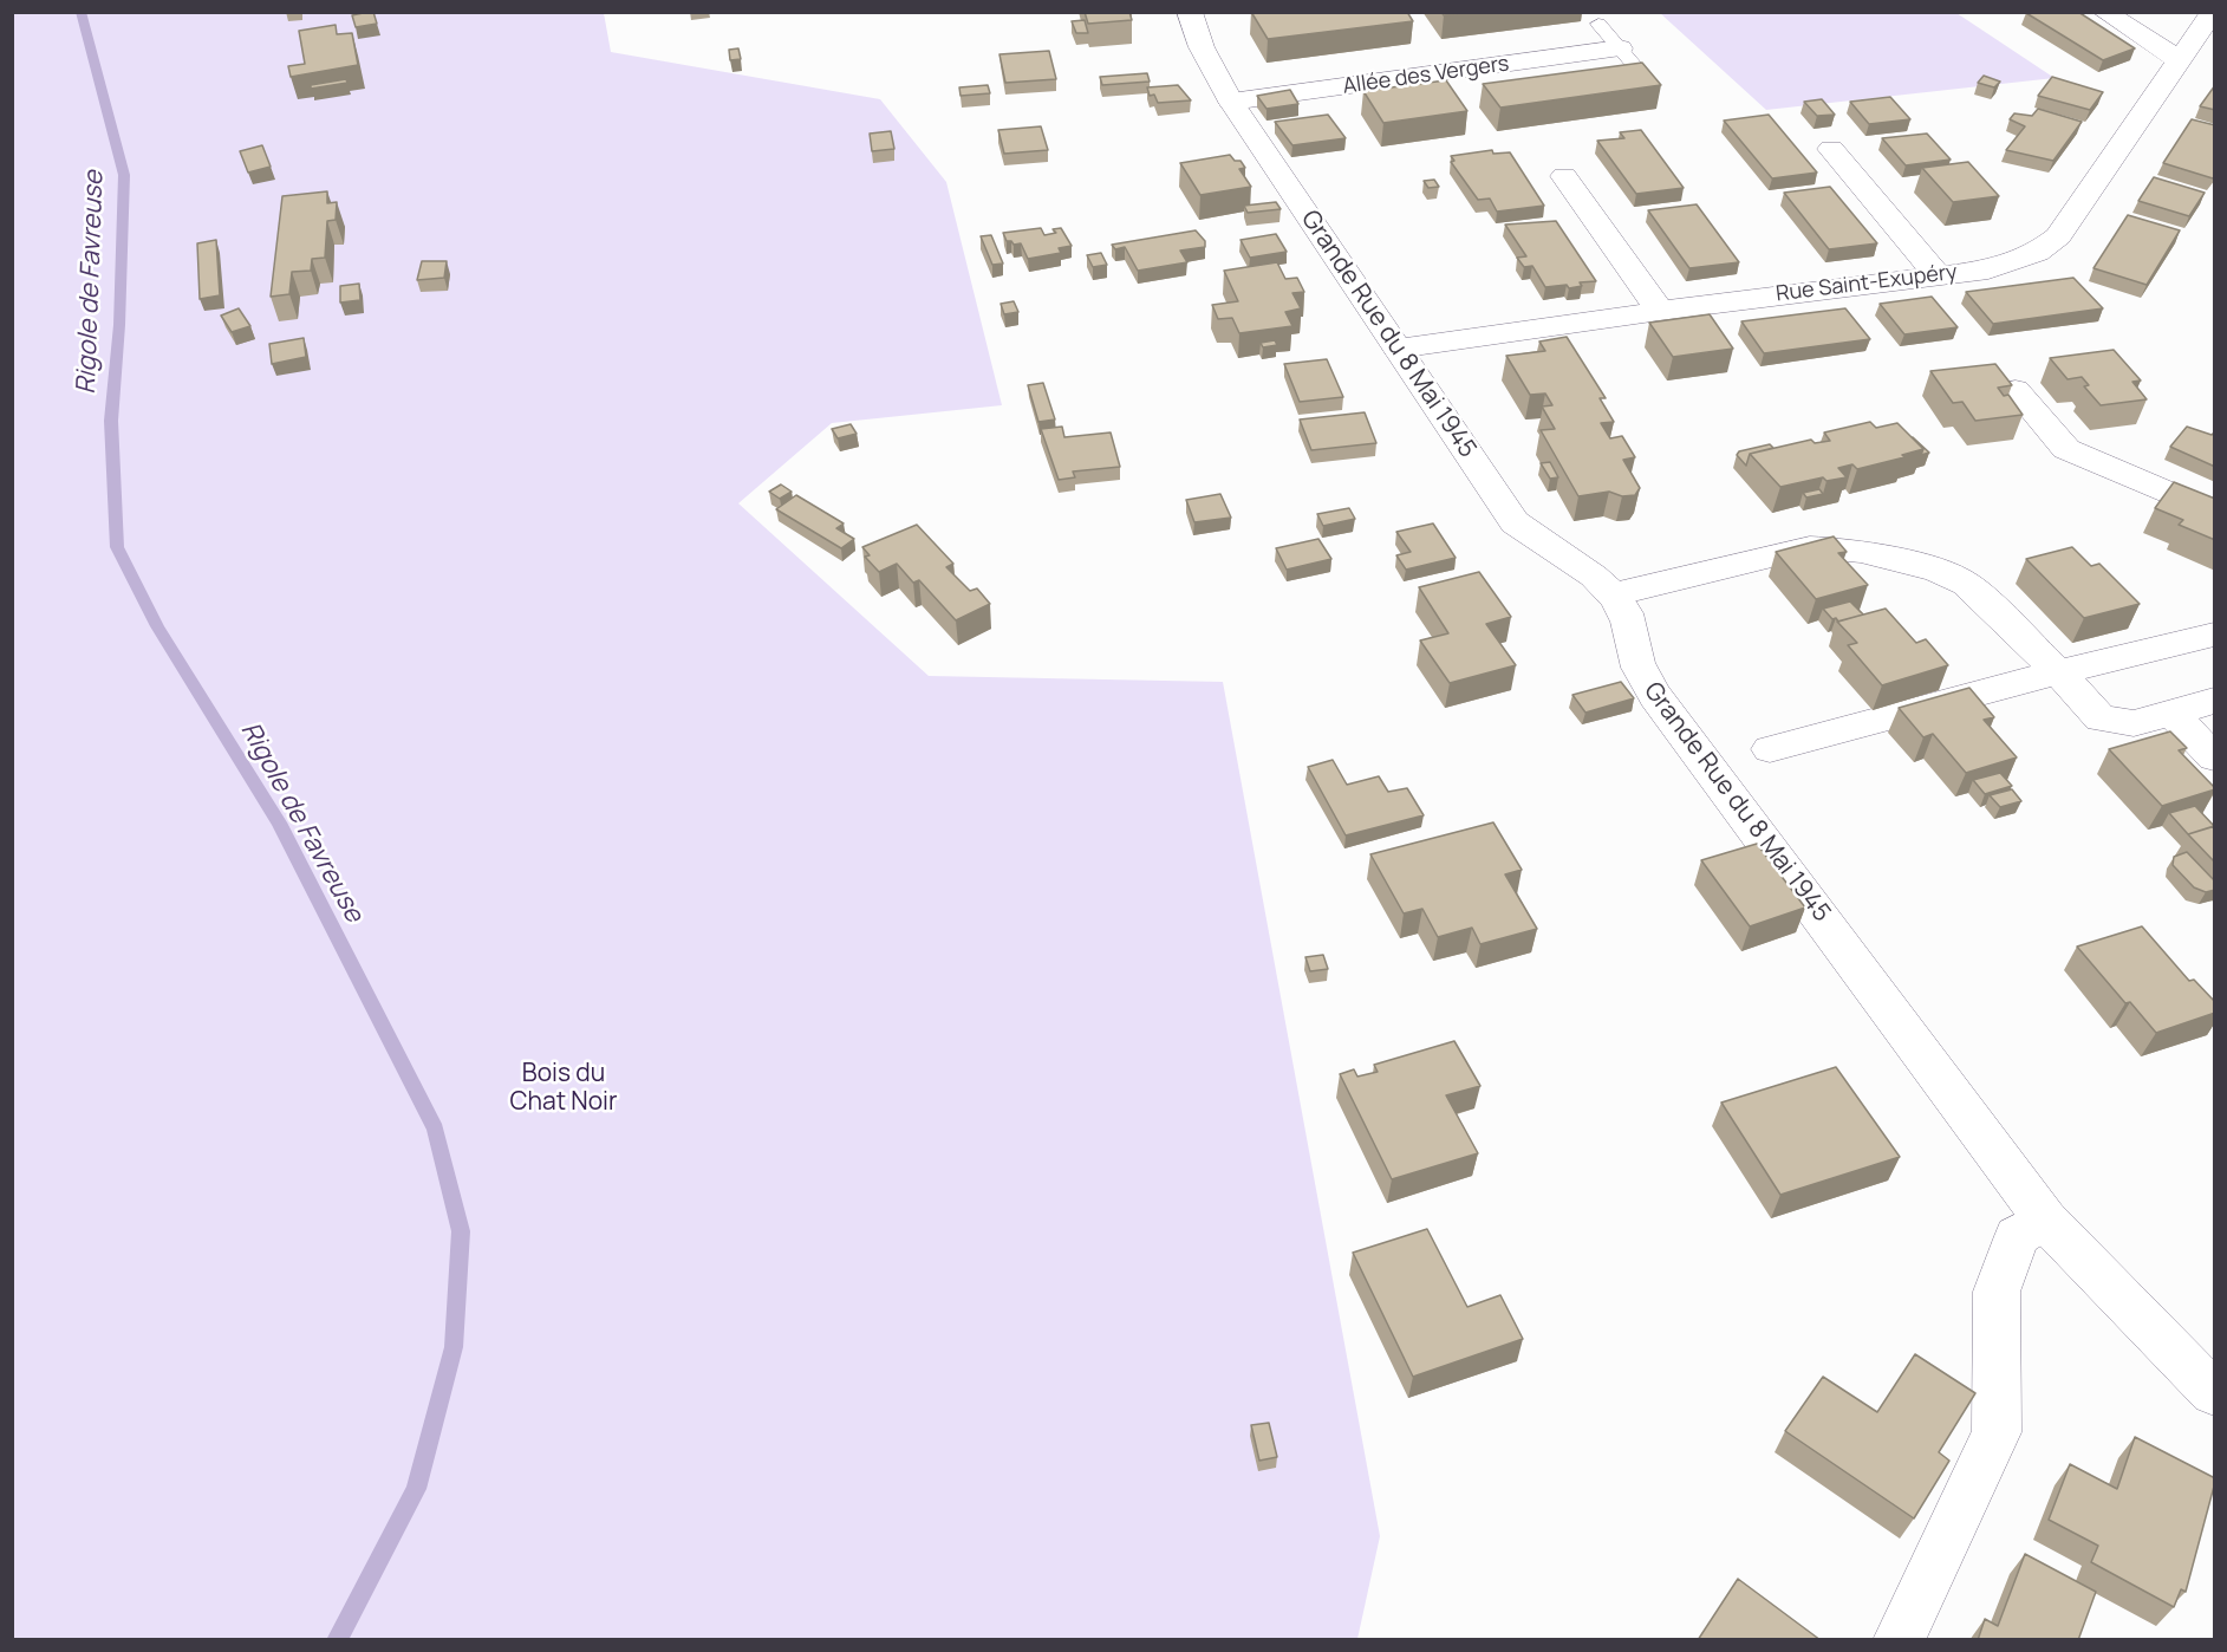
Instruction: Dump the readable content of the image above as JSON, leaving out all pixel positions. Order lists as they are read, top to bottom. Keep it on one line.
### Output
{"streets":{"street":["Allée des Vergers","Rue Saint-Exupéry","Grande Rue du 8 Mai 1945"]},"crossings":[["Allée des Vergers","Grande Rue du 8 Mai 1945"],["Rue Saint-Exupéry","Grande Rue du 8 Mai 1945"]],"water":["Rigole de Favreuse"],"parks":["Bois du Chat Noir"]}
